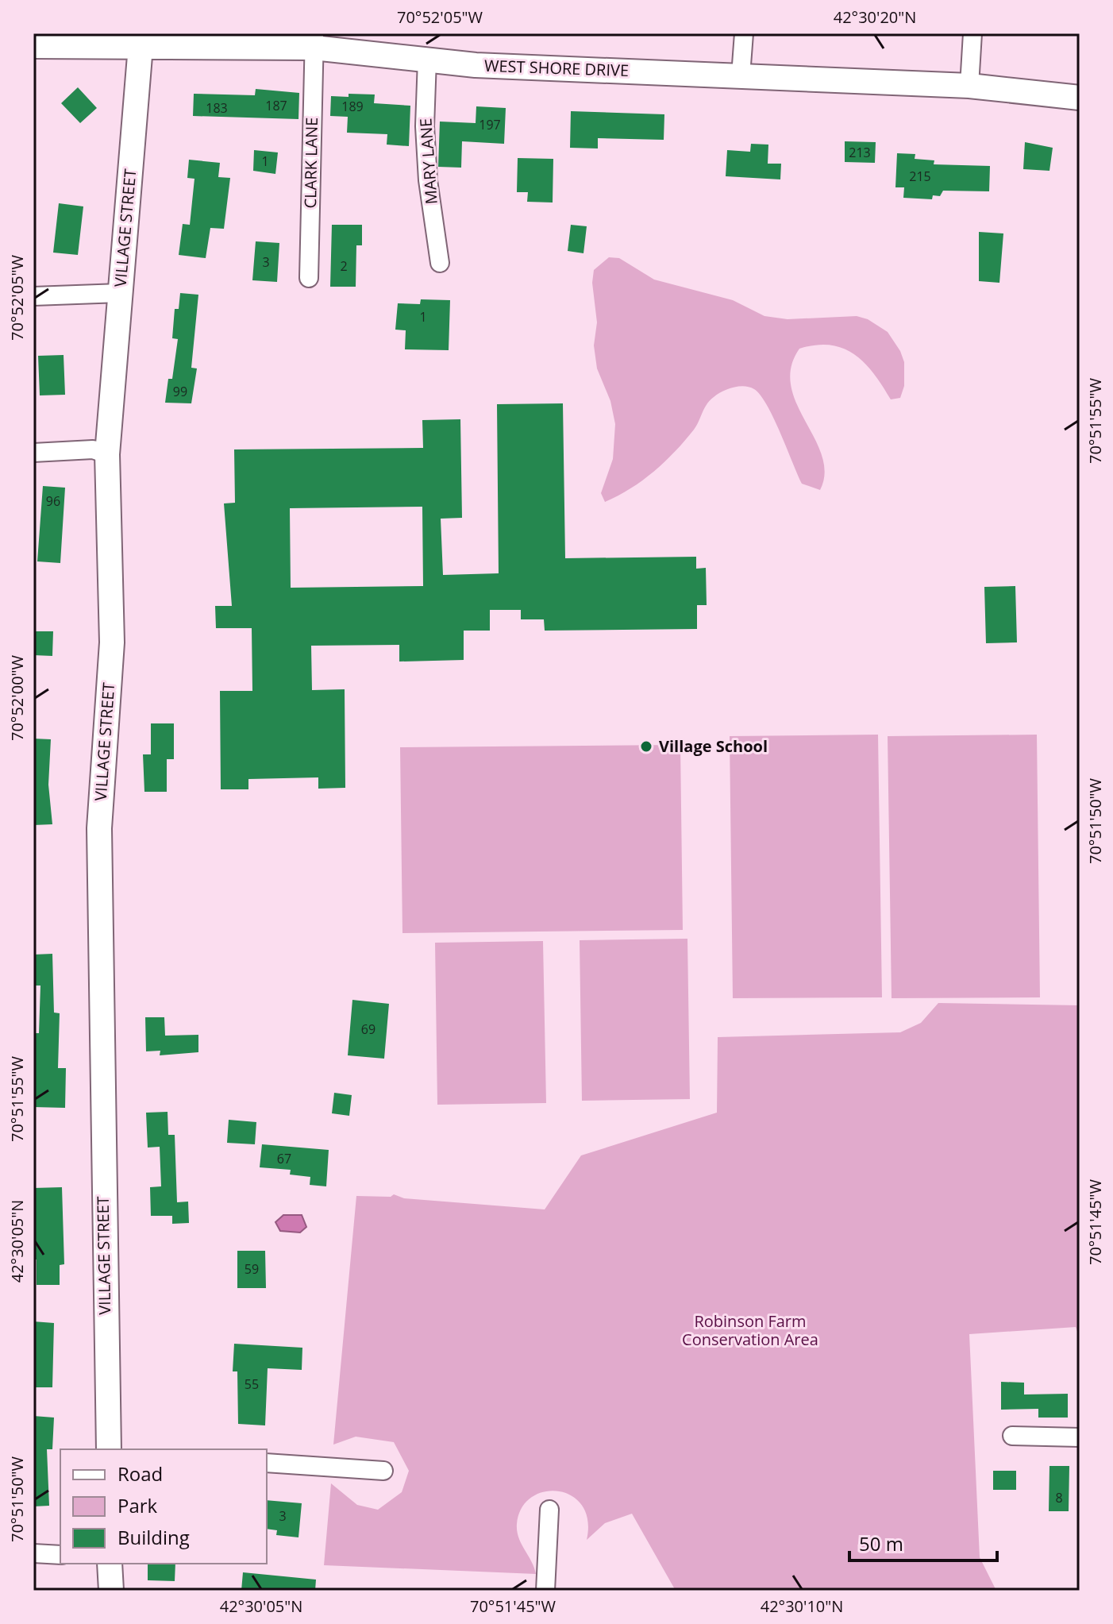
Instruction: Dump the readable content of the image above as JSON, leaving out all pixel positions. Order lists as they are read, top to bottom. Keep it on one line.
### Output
{"streets":{"main road":["WEST SHORE DRIVE","VILLAGE STREET"],"street":["MARY LANE","CLARK LANE"]},"crossings":[["WEST SHORE DRIVE","MARY LANE"],["WEST SHORE DRIVE","CLARK LANE"],["WEST SHORE DRIVE","VILLAGE STREET"]],"parks":["Robinson Farm Conservation Area"],"places":["Village School"],"house_numbers":["187","189","183","197","213","1","215","3","2","1","99","96","69","67","59","55","8","3"],"legend":["Road","Park","Building"],"scale_bar":"50 m","coordinates":["70°52'05\"W","42°30'20\"N","70°51'55\"W","70°52'00\"W","70°51'50\"W","70°51'45\"W","42°30'05\"N","42°30'10\"N"]}
